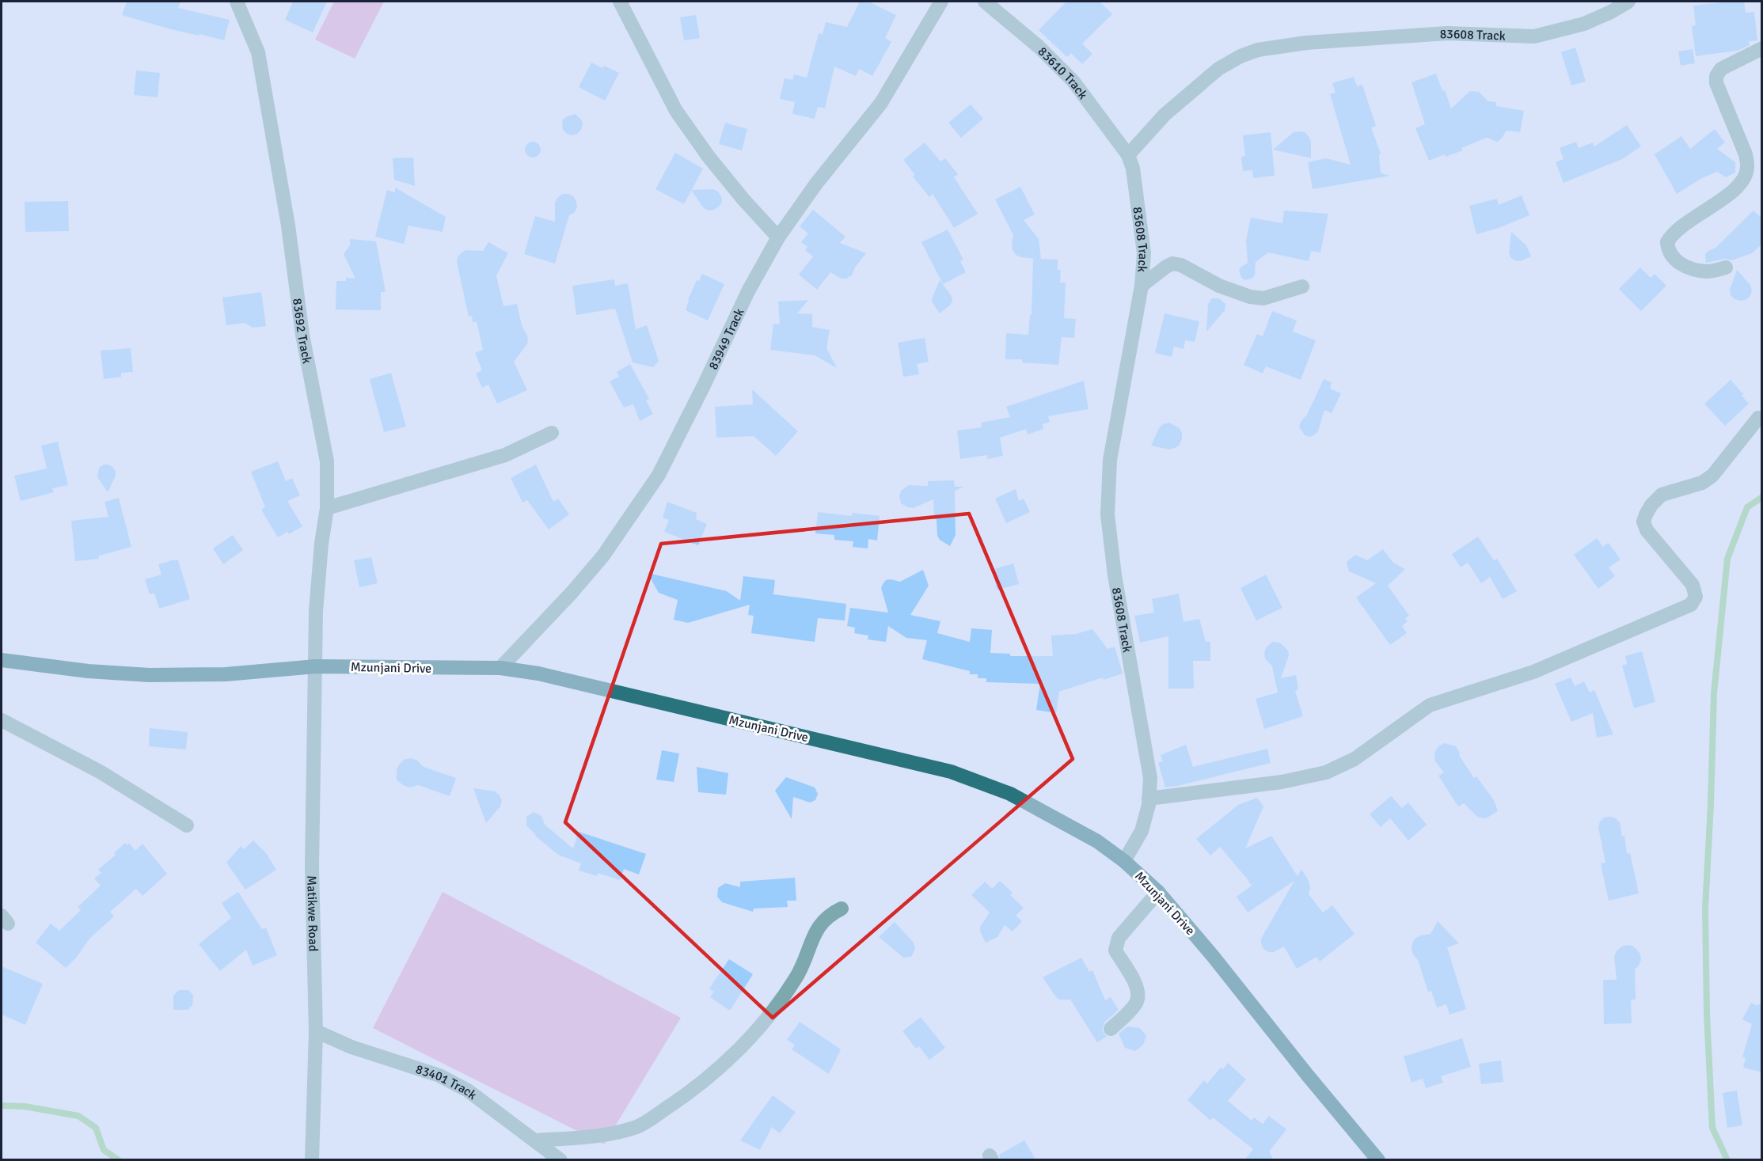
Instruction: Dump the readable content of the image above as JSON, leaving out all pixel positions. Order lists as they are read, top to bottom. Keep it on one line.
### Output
{"streets":{"main road":["Mzunjani Drive"],"street":["83608 Track","83610 Track","83692 Track","83949 Track","Matikwe Road","83401 Track"]},"crossings":[["83608 Track","83610 Track"],["83608 Track","Mzunjani Drive"],["83692 Track","Mzunjani Drive"],["83692 Track","Matikwe Road"],["83949 Track","Mzunjani Drive"],["Mzunjani Drive","Matikwe Road"],["Matikwe Road","83401 Track"]]}
